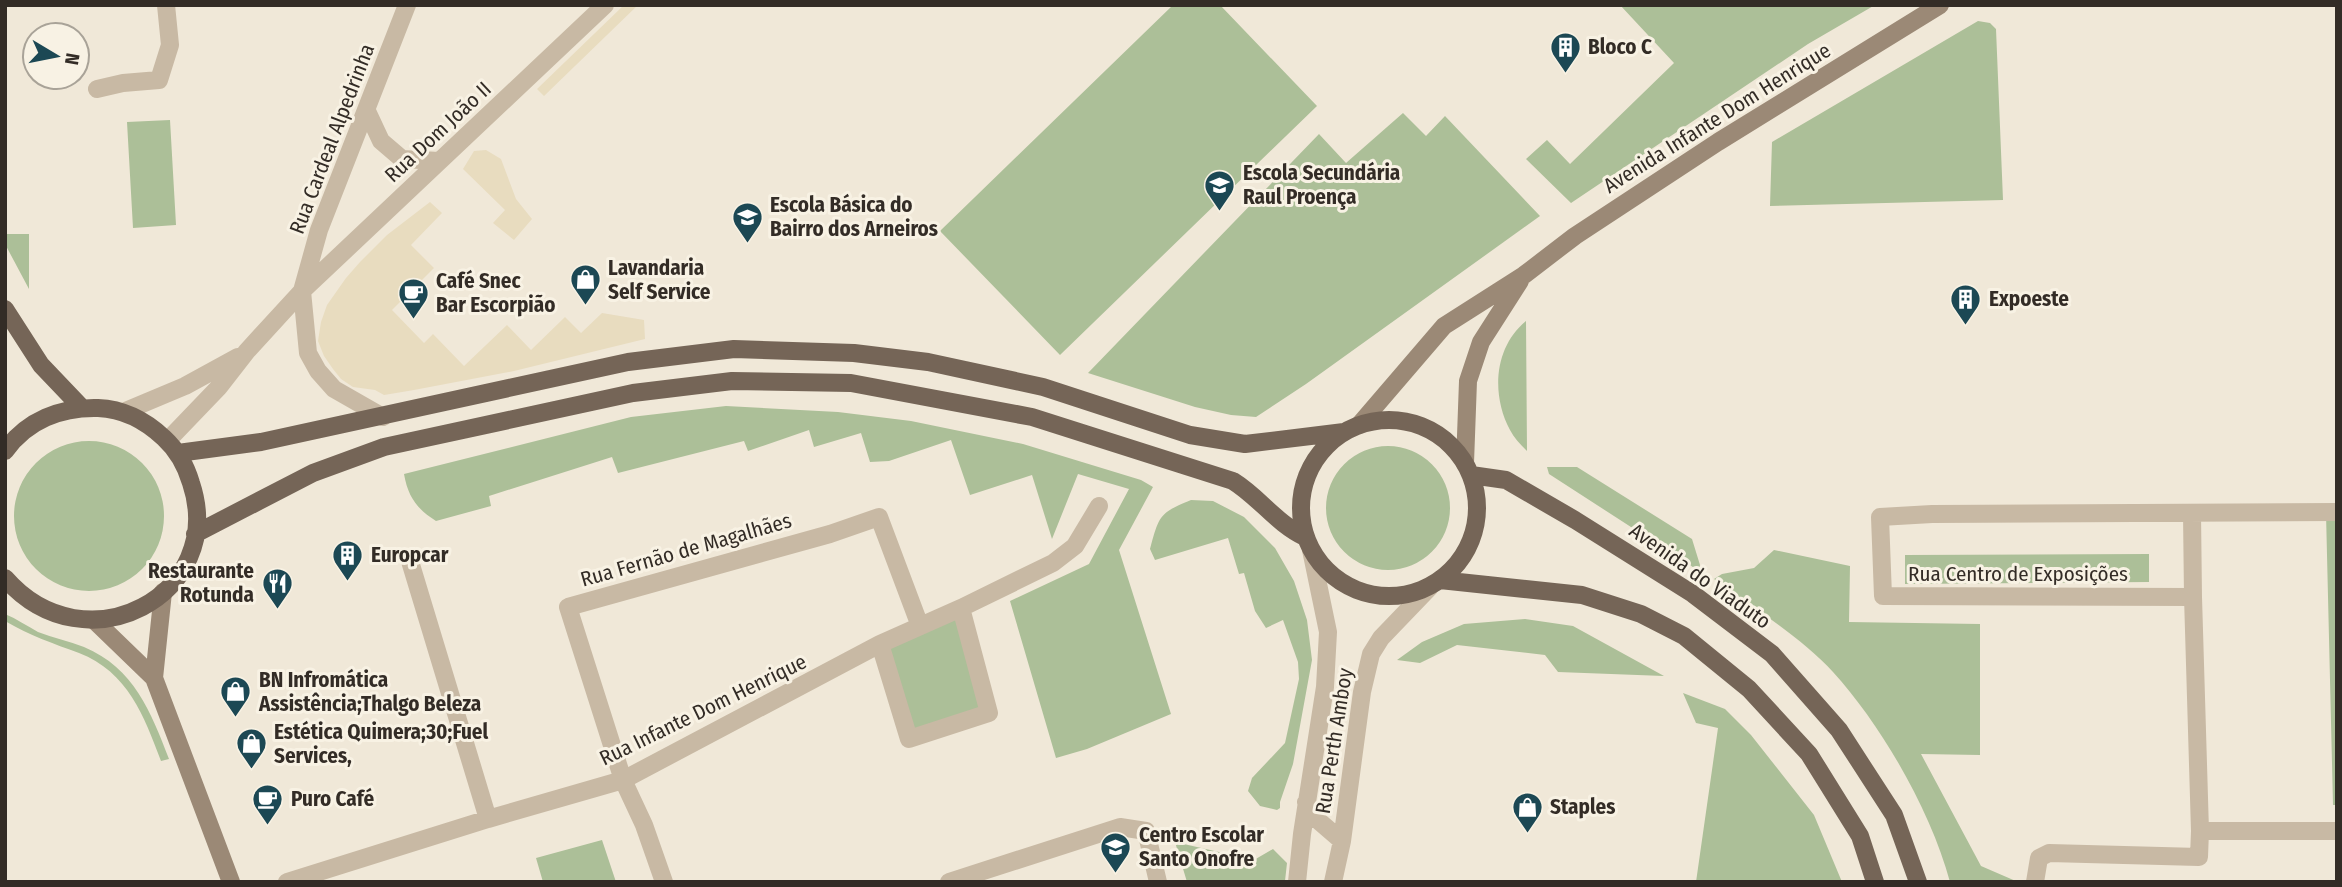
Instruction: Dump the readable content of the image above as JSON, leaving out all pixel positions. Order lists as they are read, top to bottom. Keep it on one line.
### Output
{"streets":{"main road":["Avenida Infante Dom Henrique","Avenida do Viaduto"],"street":["Rua Dom João II","Rua Cardeal Alpedrinha","Rua Fernão de Magalhães","Rua Centro de Exposições","Rua Infante Dom Henrique","Rua Perth Amboy"]},"crossings":[["Avenida Infante Dom Henrique","Avenida do Viaduto"],["Avenida Infante Dom Henrique","Rua Perth Amboy"],["Rua Dom João II","Rua Cardeal Alpedrinha"],["Rua Fernão de Magalhães","Rua Infante Dom Henrique"],["Avenida do Viaduto","Rua Perth Amboy"]],"places":{"building":["Bloco C","Expoeste","Europcar"],"school or university":["Escola Secundária Raul Proença","Escola Básica do Bairro dos Arneiros","Centro Escolar Santo Onofre"],"shop":["Lavandaria Self Service","BN Infromática Assistência;Thalgo Beleza","Estética Quimera;30;Fuel Services,","Staples"],"cafe":["Café Snec Bar Escorpião","Puro Café"],"restaurant":["Restaurante Rotunda"]},"north":"right"}
